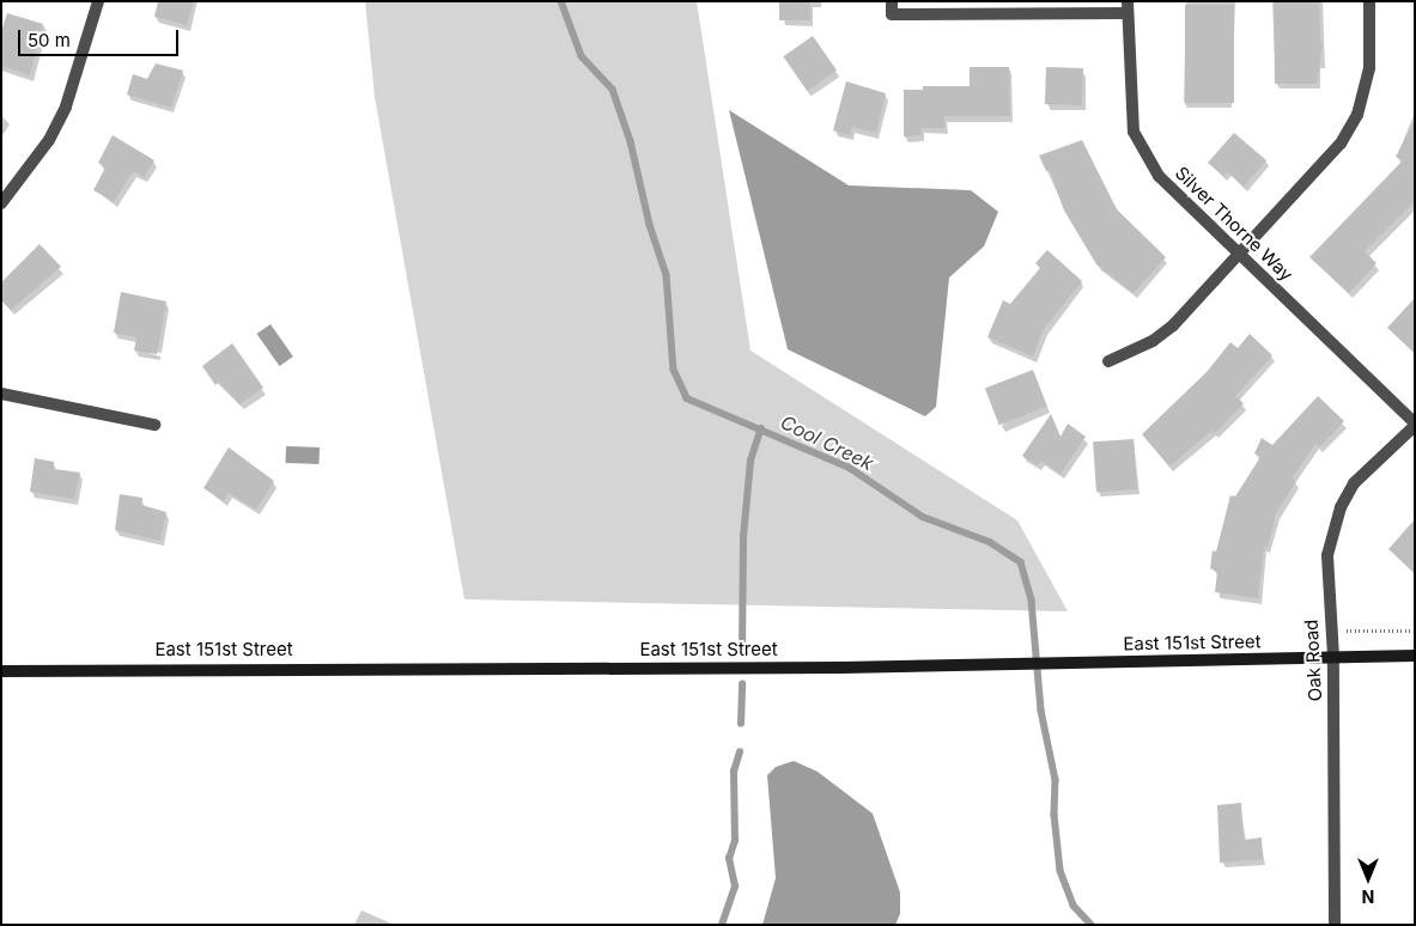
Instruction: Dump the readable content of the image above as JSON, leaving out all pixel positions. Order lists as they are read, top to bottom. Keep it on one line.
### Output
{"streets":{"street":["Silver Thorne Way","East 151st Street","Oak Road"]},"crossings":[["Silver Thorne Way","Oak Road"],["East 151st Street","Oak Road"]],"water":["Cool Creek"],"scale_bar":"50 m","north":"bottom"}
